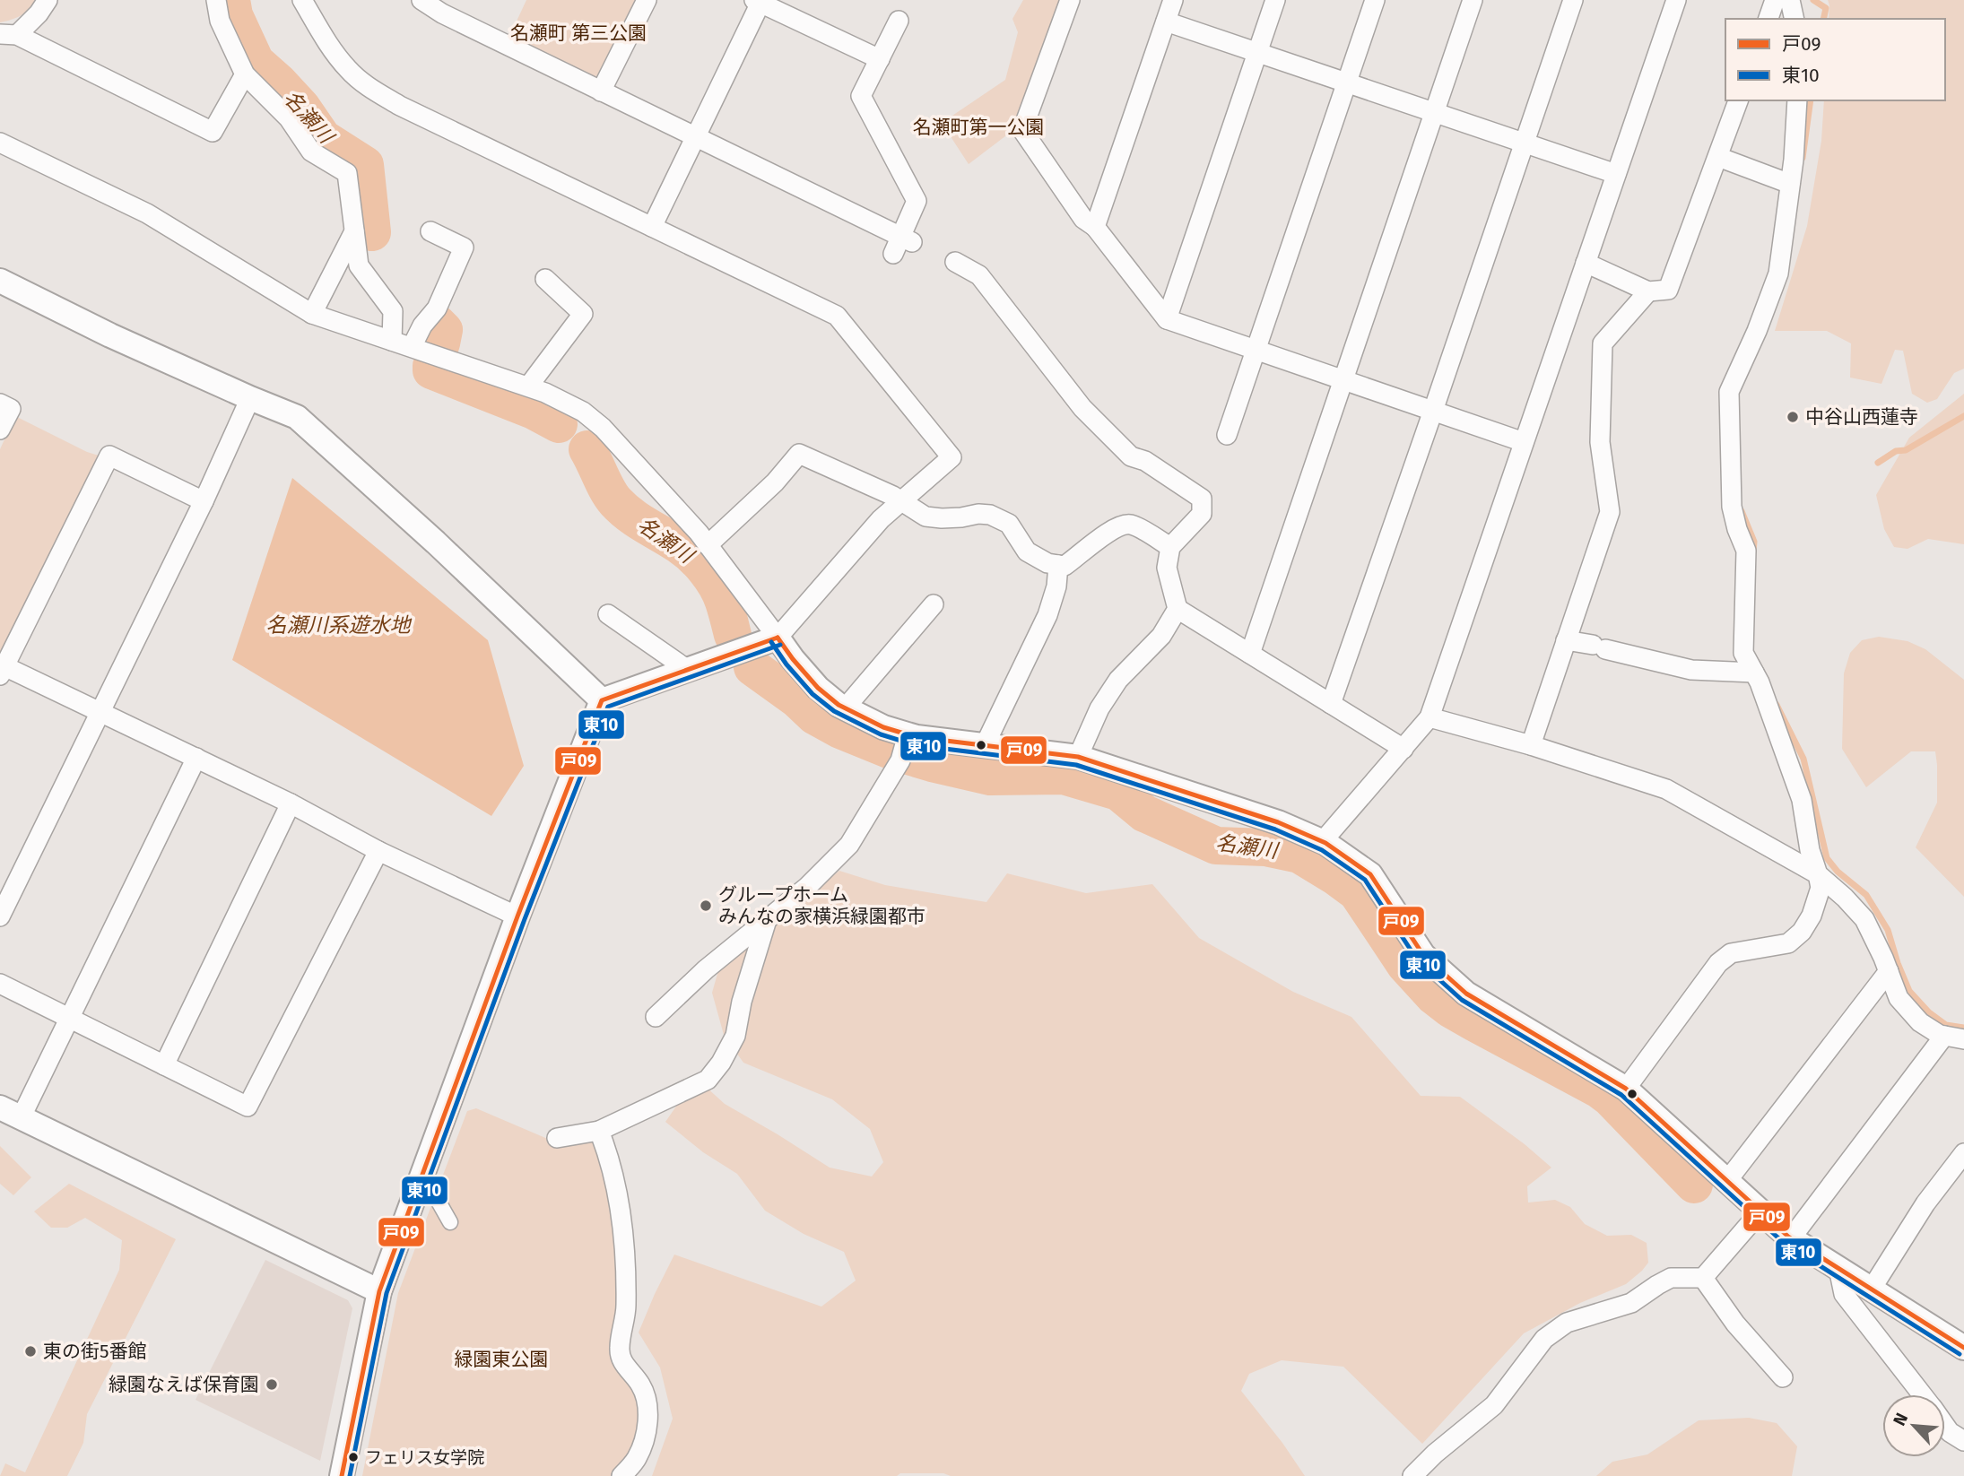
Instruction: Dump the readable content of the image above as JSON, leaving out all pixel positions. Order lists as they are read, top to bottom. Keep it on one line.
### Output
{"water":["名瀬川","名瀬川系遊水地"],"parks":["名瀬町 第三公園","名瀬町第一公園","緑園東公園"],"places":["中谷山西蓮寺","グループホーム みんなの家横浜緑園都市","東の街5番館","緑園なえば保育園","フェリス女学院"],"lines":["transit line 戸09","transit line 東10"],"legend":["戸09","東10"],"north":"top left"}
